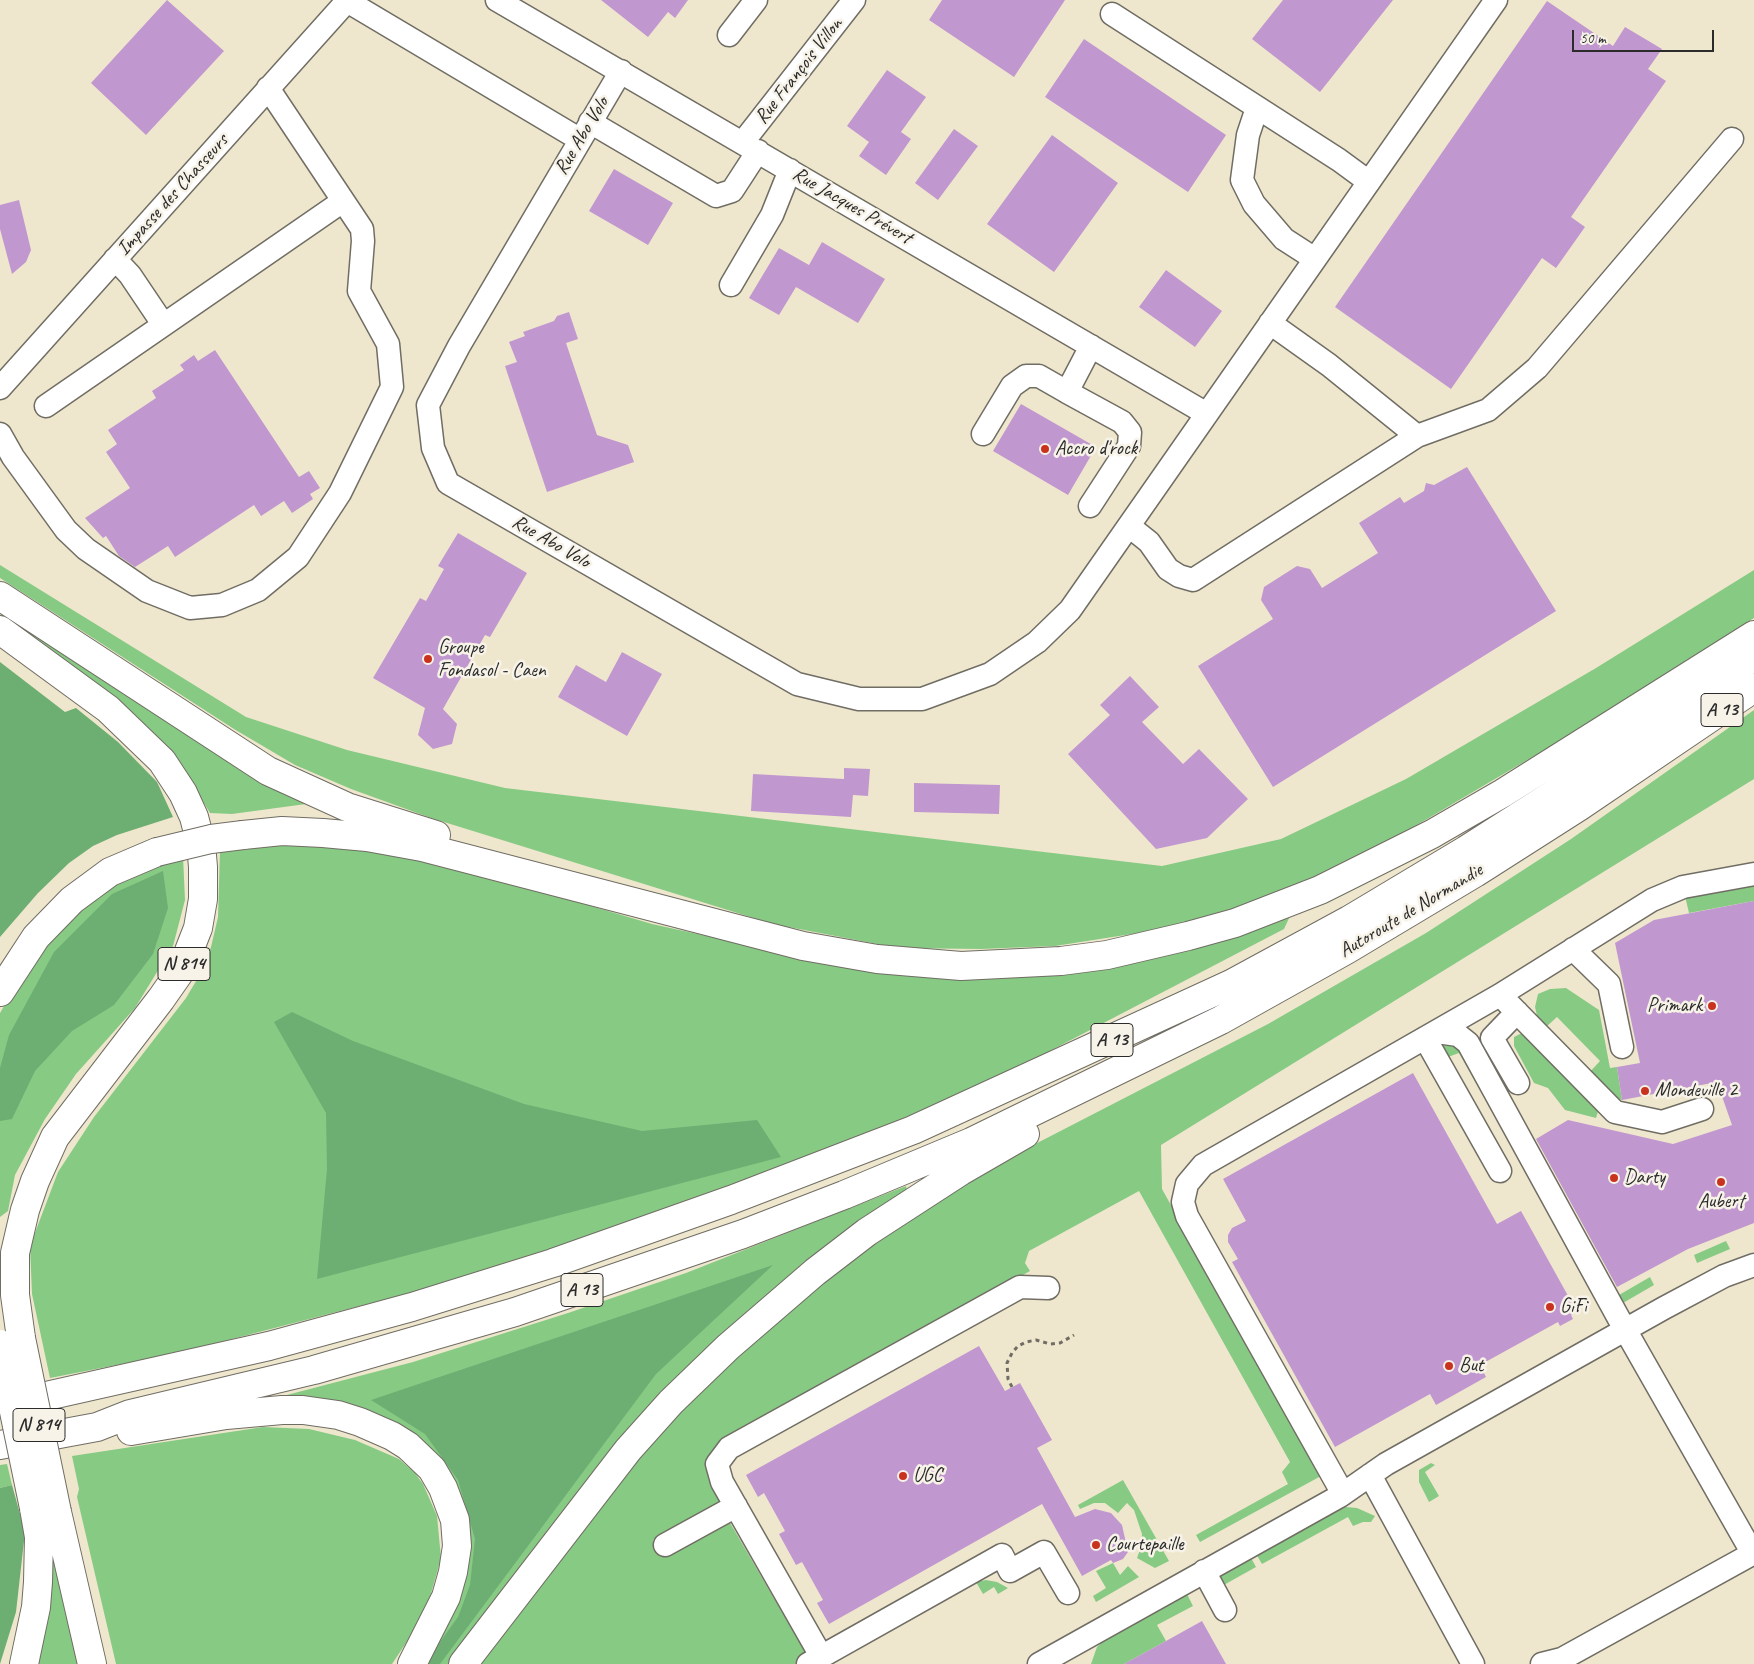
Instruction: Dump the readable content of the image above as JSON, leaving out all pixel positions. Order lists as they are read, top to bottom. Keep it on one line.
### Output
{"streets":{"highway":["A 13","Autoroute de Normandie","N 814"],"street":["Rue François Villon","Rue Abo Volo","Impasse des Chasseurs","Rue Jacques Prévert"]},"crossings":[["Rue François Villon","Rue Abo Volo"],["Rue François Villon","Impasse des Chasseurs"],["Rue François Villon","Rue Jacques Prévert"],["Rue Abo Volo","Rue Jacques Prévert"],["A 13","Autoroute de Normandie"]],"places":["Accro d'rock","Groupe Fondasol - Caen","Primark","Mondeville 2","Darty","Aubert","GiFi","But","UGC","Courtepaille"],"scale_bar":"50 m"}
